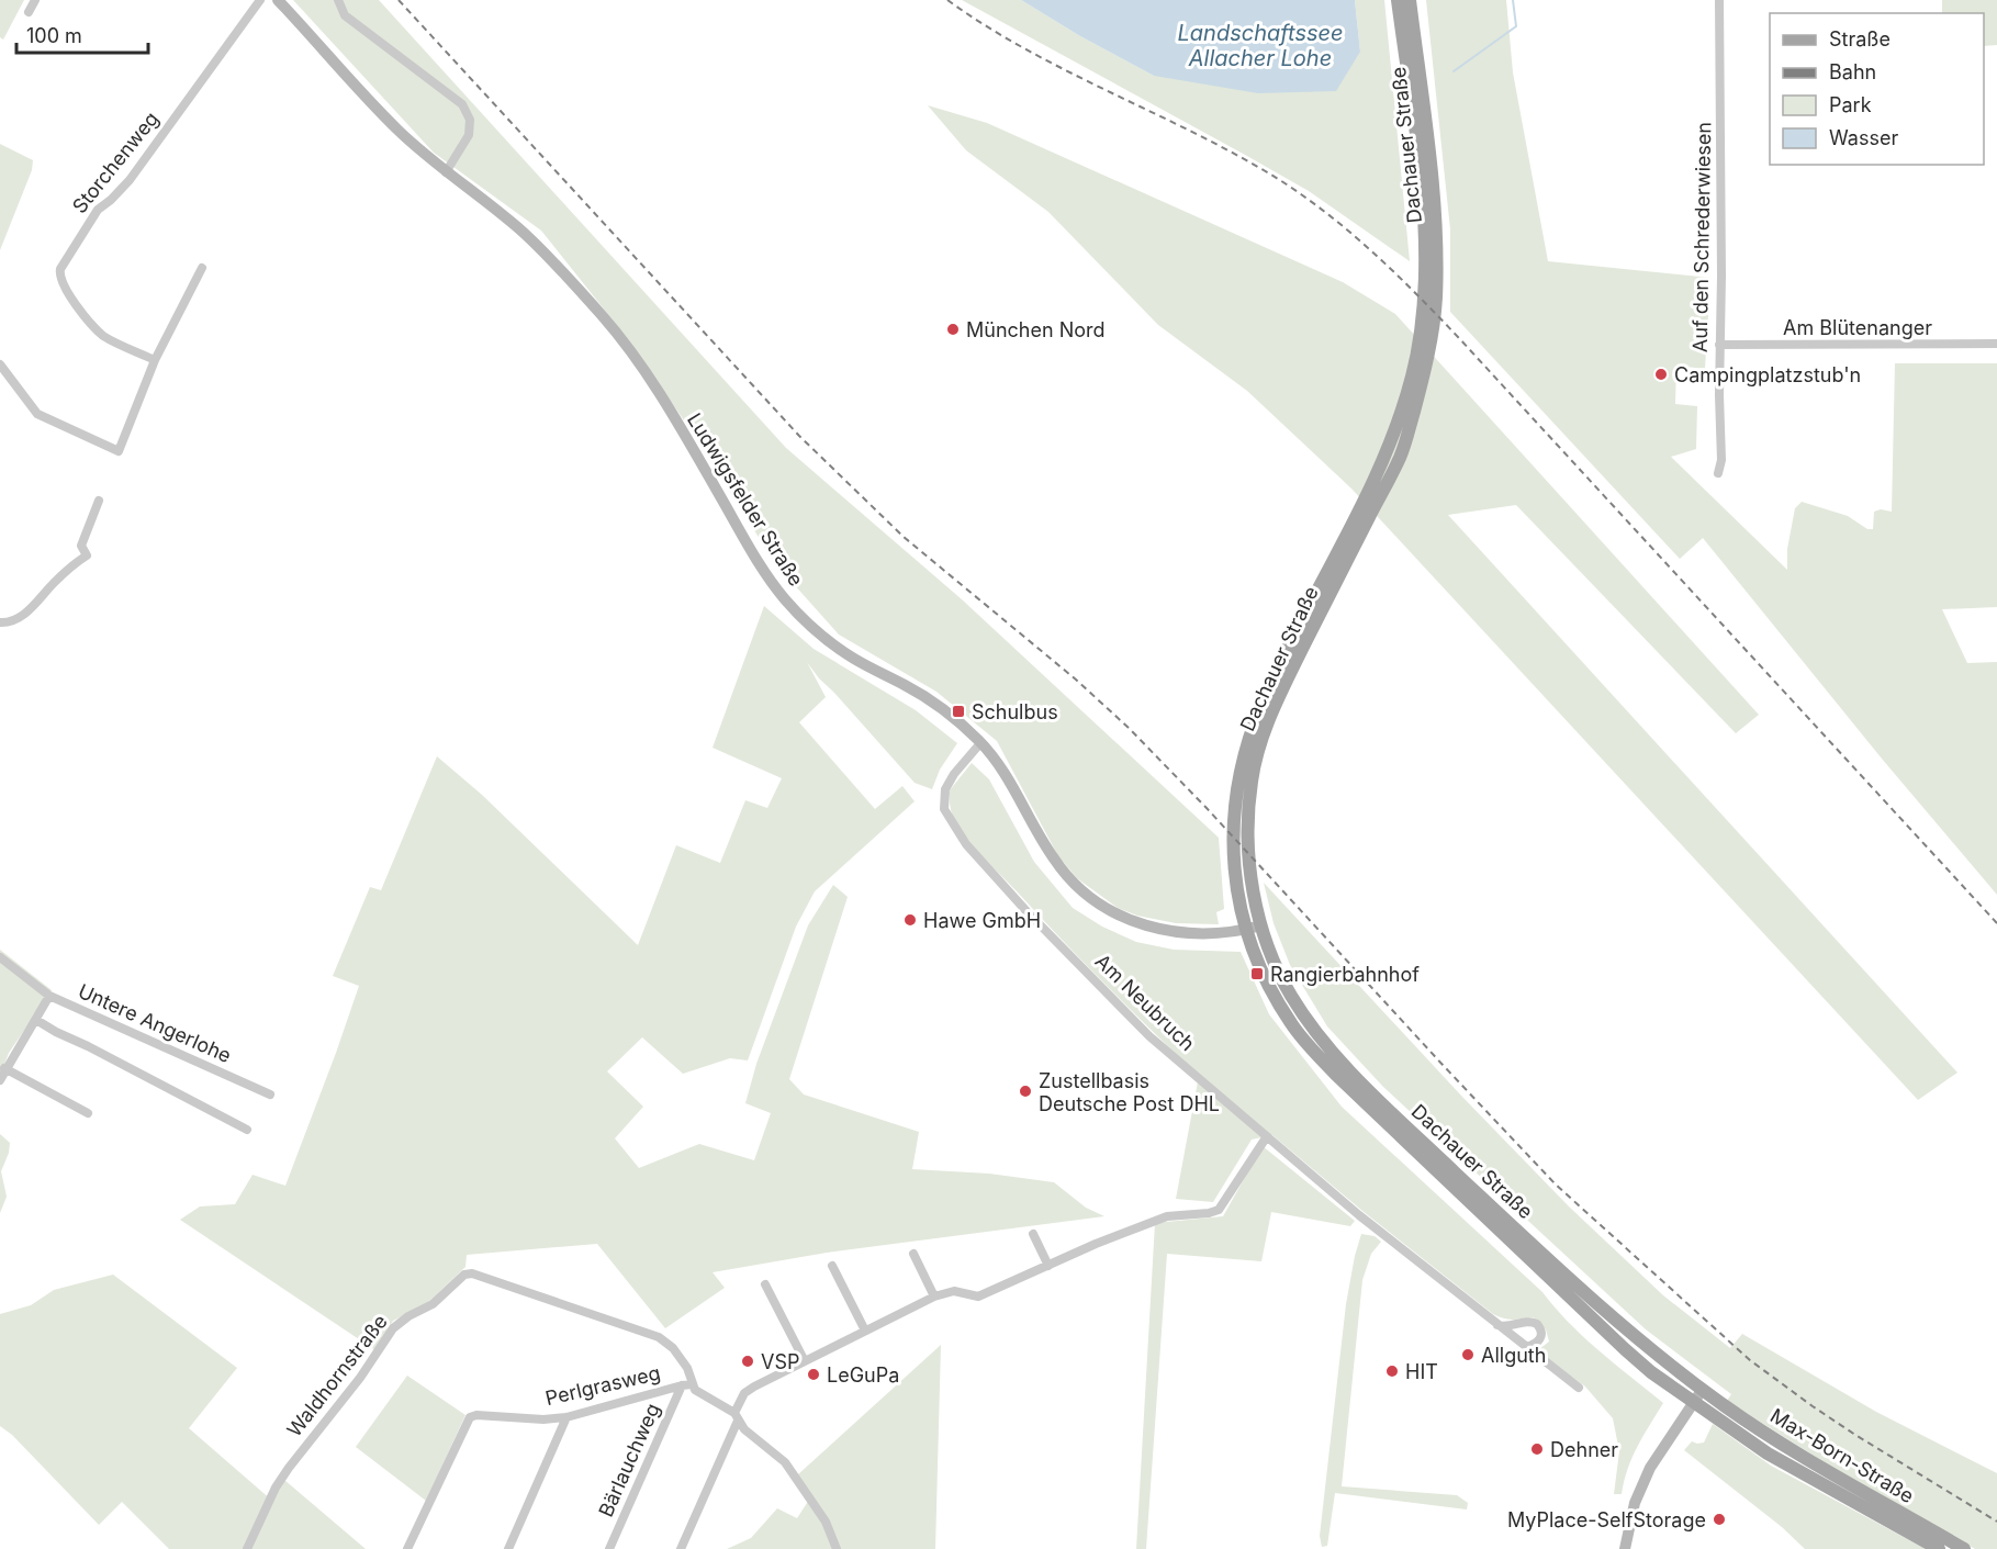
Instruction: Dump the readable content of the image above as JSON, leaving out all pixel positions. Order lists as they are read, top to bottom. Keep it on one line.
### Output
{"streets":{"main road":["Dachauer Straße","Max-Born-Straße"],"street":["Storchenweg","Auf den Schrederwiesen","Am Blütenanger","Ludwigsfelder Straße","Am Neubruch","Untere Angerlohe","Waldhornstraße","Perlgrasweg","Bärlauchweg"]},"crossings":[["Dachauer Straße","Ludwigsfelder Straße"],["Dachauer Straße","Max-Born-Straße"],["Auf den Schrederwiesen","Am Blütenanger"],["Ludwigsfelder Straße","Am Neubruch"],["Waldhornstraße","Perlgrasweg"],["Waldhornstraße","Bärlauchweg"],["Perlgrasweg","Bärlauchweg"]],"water":["Landschaftssee Allacher Lohe"],"places":{"other":["München Nord","Campingplatzstub'n","Hawe GmbH","Zustellbasis Deutsche Post DHL","Allguth","VSP","HIT","LeGuPa","Dehner","MyPlace-SelfStorage"],"transit":["Schulbus","Rangierbahnhof"]},"legend":["Straße","Bahn","Park","Wasser"],"scale_bar":"100 m"}
